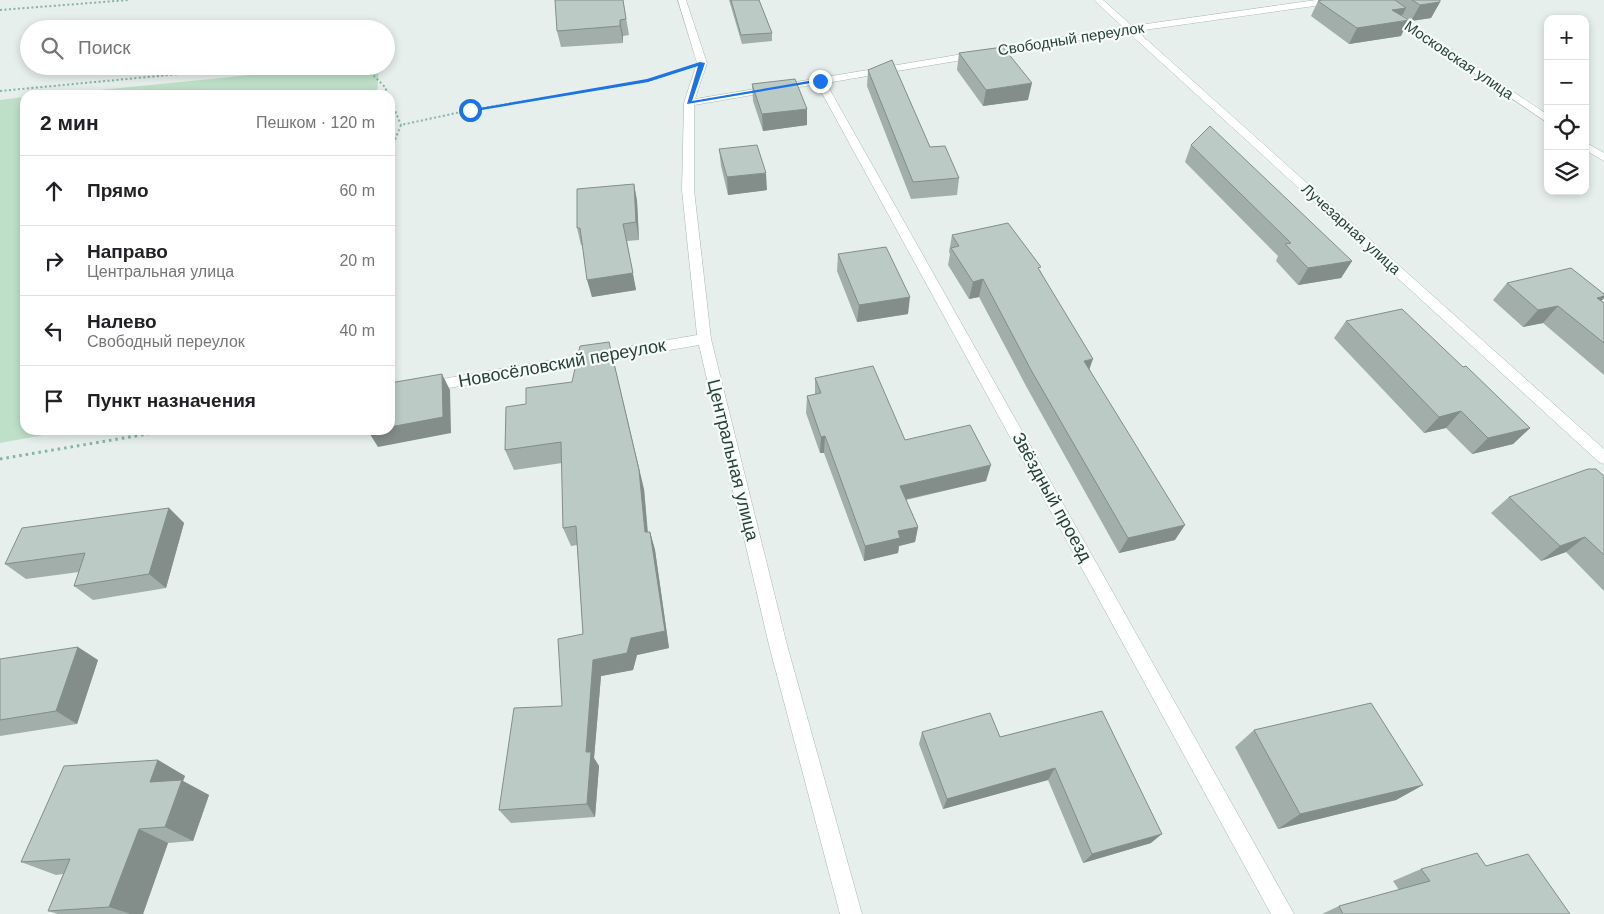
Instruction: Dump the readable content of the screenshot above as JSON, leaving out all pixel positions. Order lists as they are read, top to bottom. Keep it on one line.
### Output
{"streets":{"street":["Свободный переулок","Московская улица","Лучезарная улица","Новосёловский переулок","Центральная улица","Звёздный проезд"]},"crossings":[["Свободный переулок","Лучезарная улица"],["Свободный переулок","Центральная улица"],["Свободный переулок","Звёздный проезд"],["Новосёловский переулок","Центральная улица"]],"page":{"map_buttons":["+","−"],"search":"Поиск","heading":["2 мин","Пешком · 120 m"],"list":[["Прямо","60 m"],["Направо","Центральная улица","20 m"],["Налево","Свободный переулок","40 m"],"Пункт назначения"]}}
